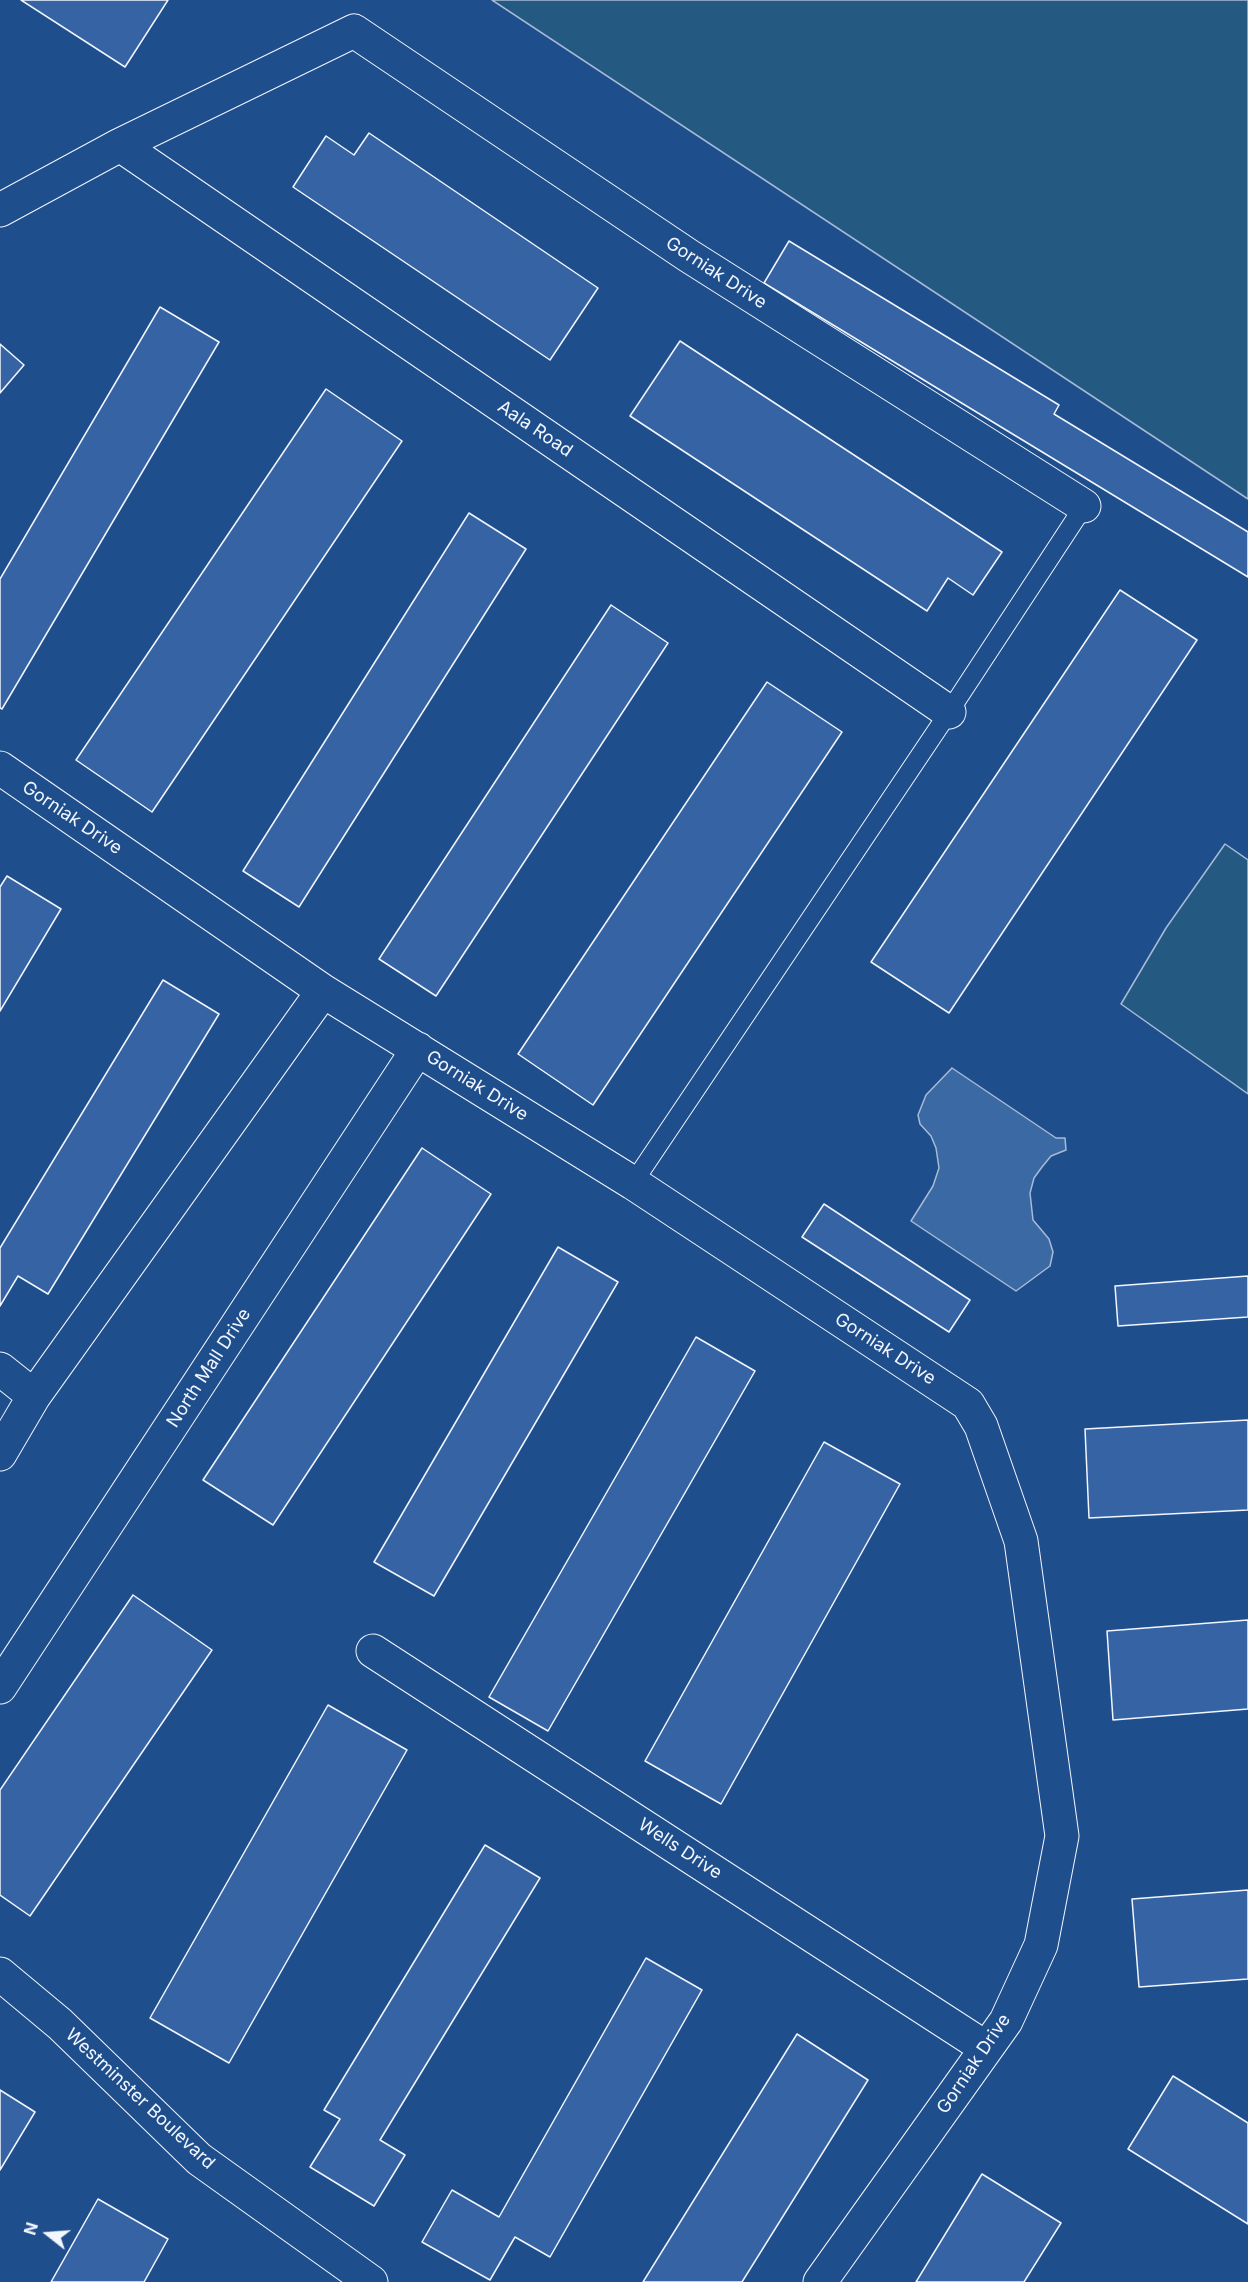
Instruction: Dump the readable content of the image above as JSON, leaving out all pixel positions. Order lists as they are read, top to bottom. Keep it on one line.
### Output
{"streets":{"street":["Gorniak Drive","Aala Road","North Mall Drive","Wells Drive","Westminster Boulevard"]},"crossings":[["Gorniak Drive","Aala Road"],["Gorniak Drive","North Mall Drive"],["Gorniak Drive","Wells Drive"]],"north":"left"}
